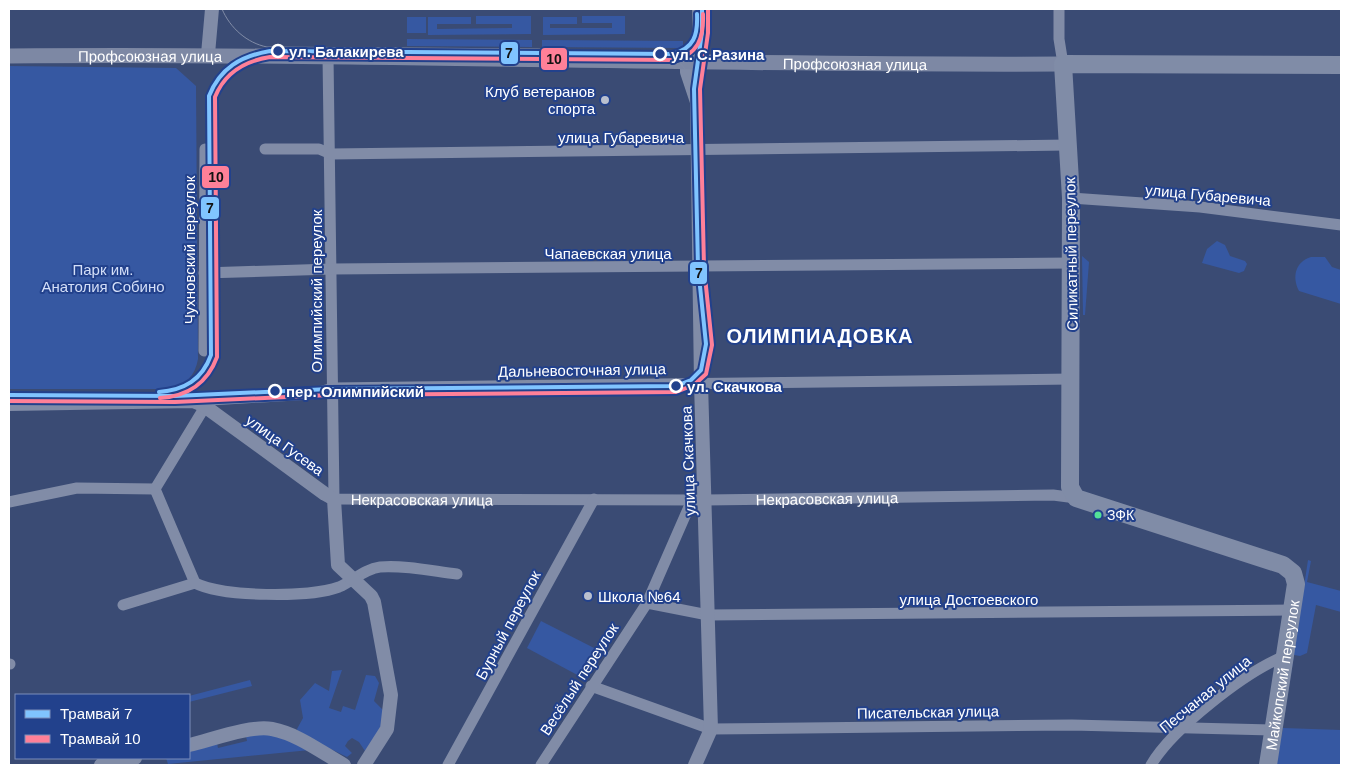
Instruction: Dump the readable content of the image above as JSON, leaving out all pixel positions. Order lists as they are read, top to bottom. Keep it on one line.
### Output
{"streets":{"main road":["Профсоюзная улица","Силикатный переулок","Некрасовская улица","Майкопский переулок"],"street":["улица Губаревича","Чухновский переулок","Чапаевская улица","Олимпийский переулок","Дальневосточная улица","улица Гусева","улица Скачкова","улица Достоевского","Бурный переулок","Весёлый переулок","Песчаная улица","Писательская улица"]},"crossings":[["Профсоюзная улица","Силикатный переулок"],["Профсоюзная улица","Олимпийский переулок"],["Профсоюзная улица","улица Скачкова"],["улица Губаревича","Силикатный переулок"],["улица Губаревича","Олимпийский переулок"],["улица Губаревича","улица Скачкова"],["Чухновский переулок","Чапаевская улица"],["Чапаевская улица","Силикатный переулок"],["Чапаевская улица","Олимпийский переулок"],["Чапаевская улица","улица Скачкова"],["Силикатный переулок","Дальневосточная улица"],["Силикатный переулок","Некрасовская улица"],["Олимпийский переулок","Дальневосточная улица"],["Олимпийский переулок","улица Гусева"],["Олимпийский переулок","Некрасовская улица"],["Дальневосточная улица","улица Гусева"],["Дальневосточная улица","улица Скачкова"],["улица Гусева","Некрасовская улица"],["улица Скачкова","Некрасовская улица"],["улица Скачкова","улица Достоевского"],["улица Скачкова","Весёлый переулок"],["улица Скачкова","Писательская улица"],["Некрасовская улица","Бурный переулок"],["Некрасовская улица","Майкопский переулок"],["Некрасовская улица","Весёлый переулок"],["улица Достоевского","Майкопский переулок"],["улица Достоевского","Весёлый переулок"],["Майкопский переулок","Песчаная улица"],["Майкопский переулок","Писательская улица"],["Весёлый переулок","Писательская улица"],["Песчаная улица","Писательская улица"]],"districts":["ОЛИМПИАДОВКА"],"parks":["Парк им. Анатолия Собино"],"places":["ул. Балакирева","ул. С.Разина","Клуб ветеранов спорта","ул. Скачкова","пер. Олимпийский","ЗФК","Школа №64"],"lines":["tram line 7","tram line 10"],"legend":["Трамвай 7","Трамвай 10"]}
